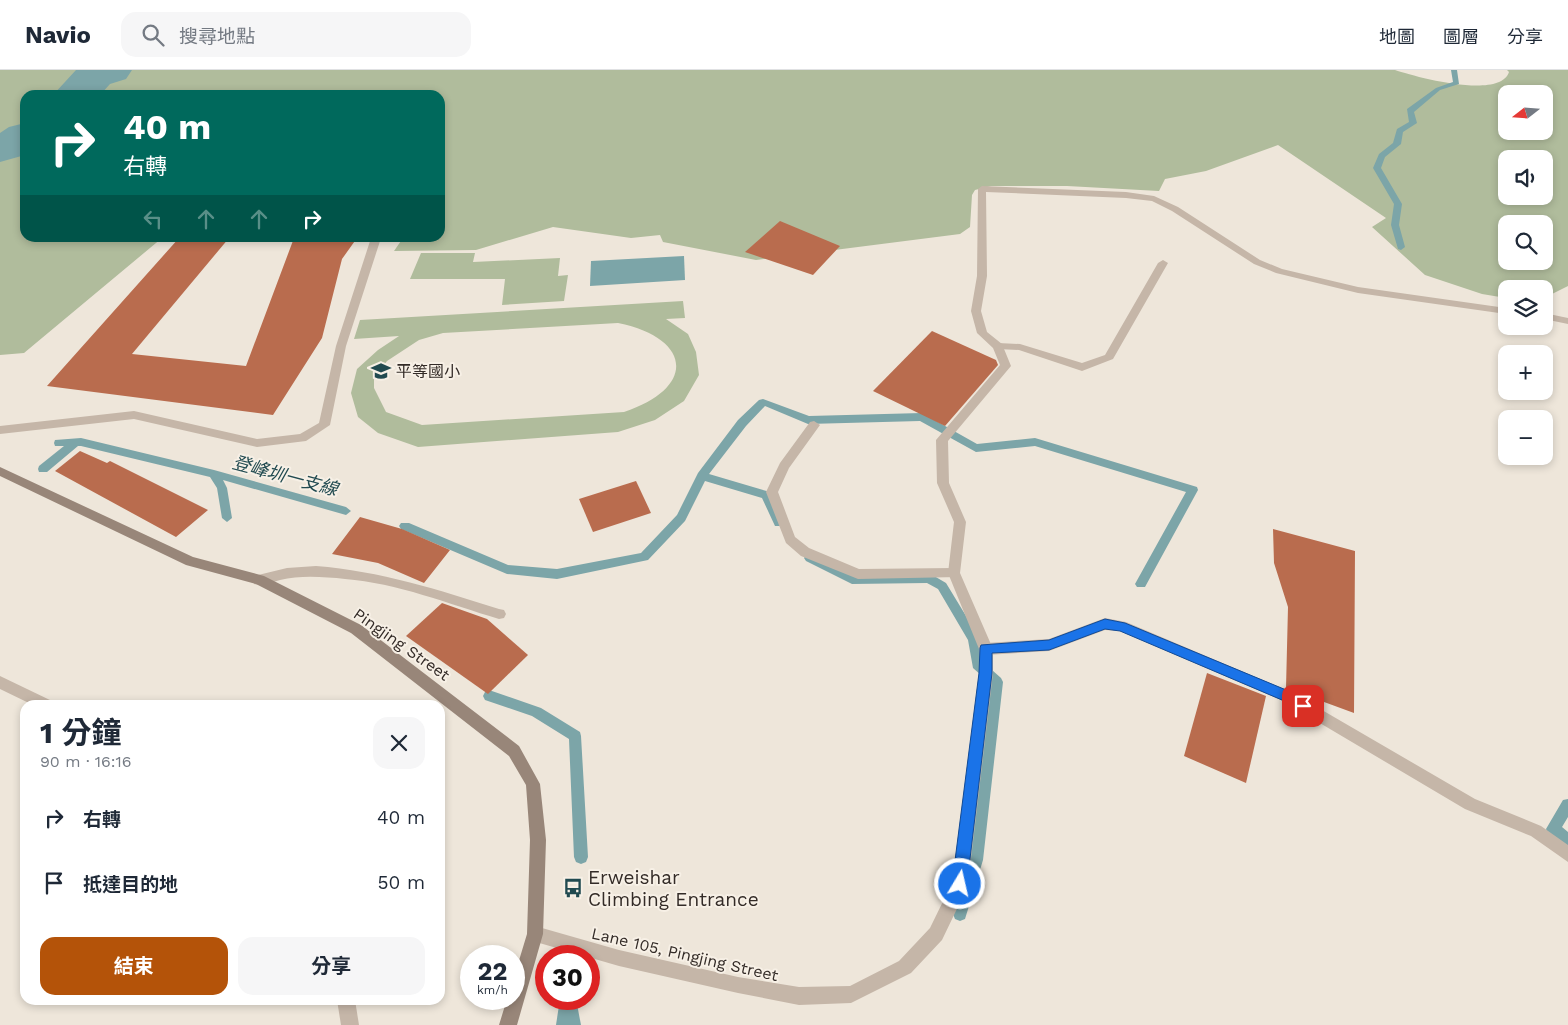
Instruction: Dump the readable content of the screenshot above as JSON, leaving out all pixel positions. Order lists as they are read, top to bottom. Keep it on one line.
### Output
{"streets":{"street":["Pingjing Street","Lane 105, Pingjing Street"]},"crossings":[["Pingjing Street","Lane 105, Pingjing Street"]],"water":["登峰圳一支線"],"places":{"school or university":["平等國小"],"bus stop":["Erweishar Climbing Entrance"]},"north":"left","page":{"header":"Navio","search":"搜尋地點","nav":["地圖","圖層","分享"],"map_buttons":["+","−"],"turn":["40 m","右轉"],"heading":["1 分鐘","90 m · 16:16"],"list":[{"name":"右轉","value":"40 m"},{"name":"抵達目的地","value":"50 m"}],"buttons":["結束","分享"],"speed":"22 km/h","limit":"30"}}
